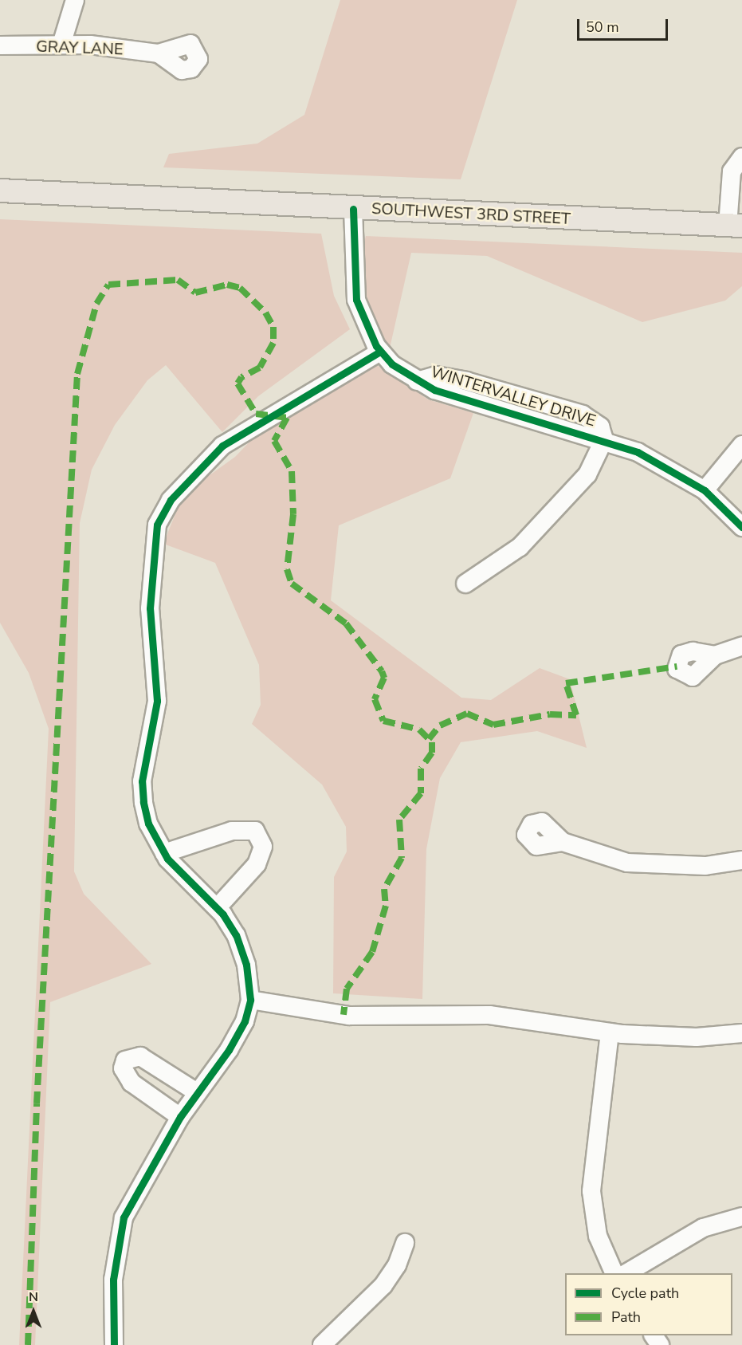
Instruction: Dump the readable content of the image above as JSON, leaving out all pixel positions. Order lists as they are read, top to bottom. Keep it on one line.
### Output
{"streets":{"main road":["SOUTHWEST 3RD STREET"],"street":["GRAY LANE","WINTERVALLEY DRIVE"]},"crossings":[["SOUTHWEST 3RD STREET","WINTERVALLEY DRIVE"]],"legend":["Cycle path","Path"],"scale_bar":"50 m","north":"top"}
